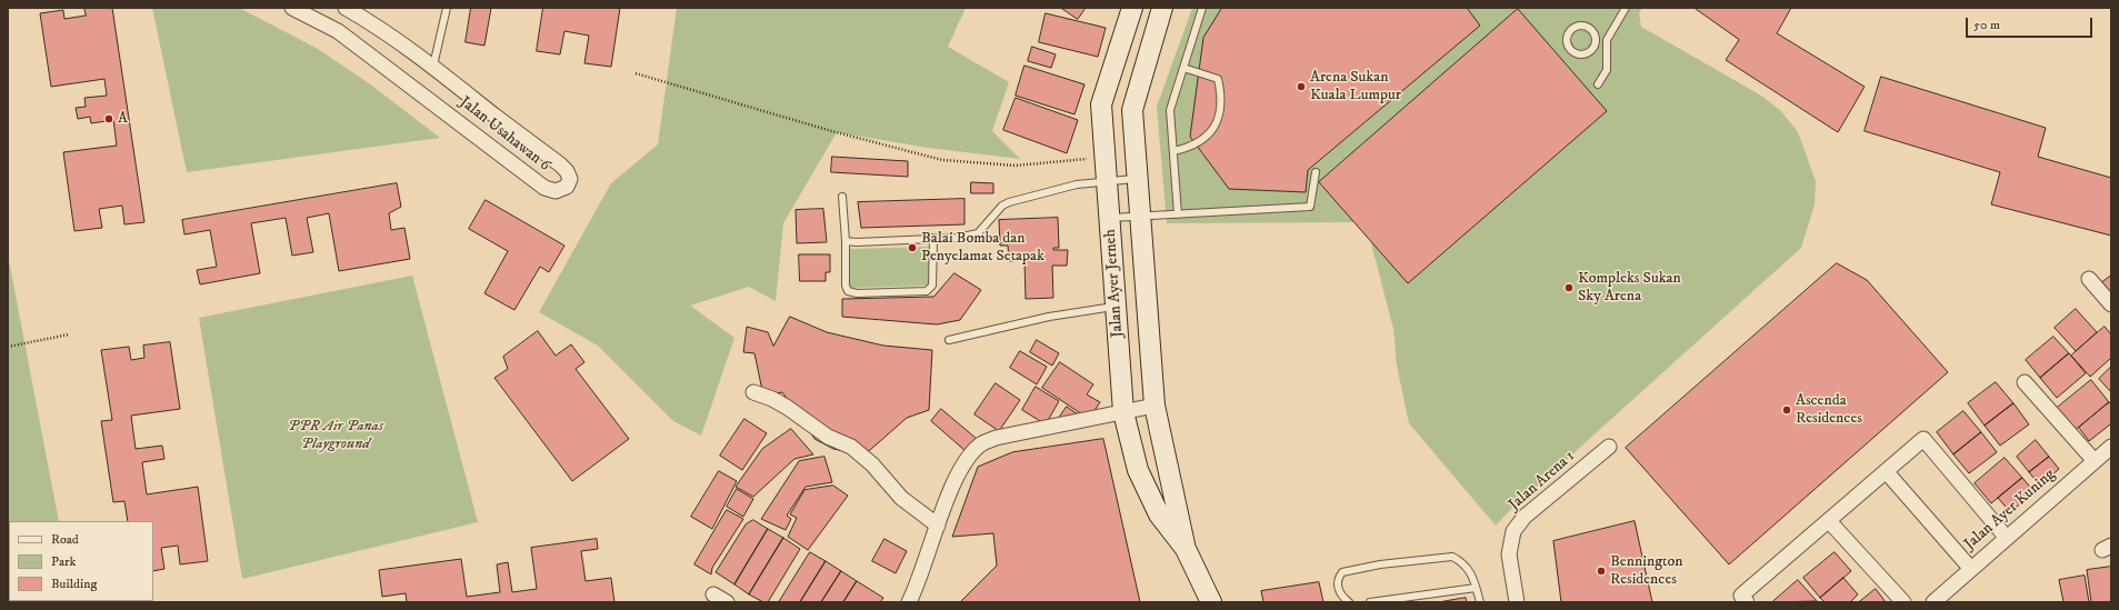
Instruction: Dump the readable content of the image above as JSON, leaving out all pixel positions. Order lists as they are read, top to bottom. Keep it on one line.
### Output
{"streets":{"main road":["Jalan Ayer Jerneh"],"street":["Jalan Usahawan 6","Jalan Arena 1","Jalan Ayer Kuning"]},"parks":["PPR Air Panas Playground"],"places":["Arena Sukan Kuala Lumpur","A","Balai Bomba dan Penyelamat Setapak","Kompleks Sukan Sky Arena","Ascenda Residences","Bennington Residences"],"legend":["Road","Park","Building"],"scale_bar":"50 m"}
